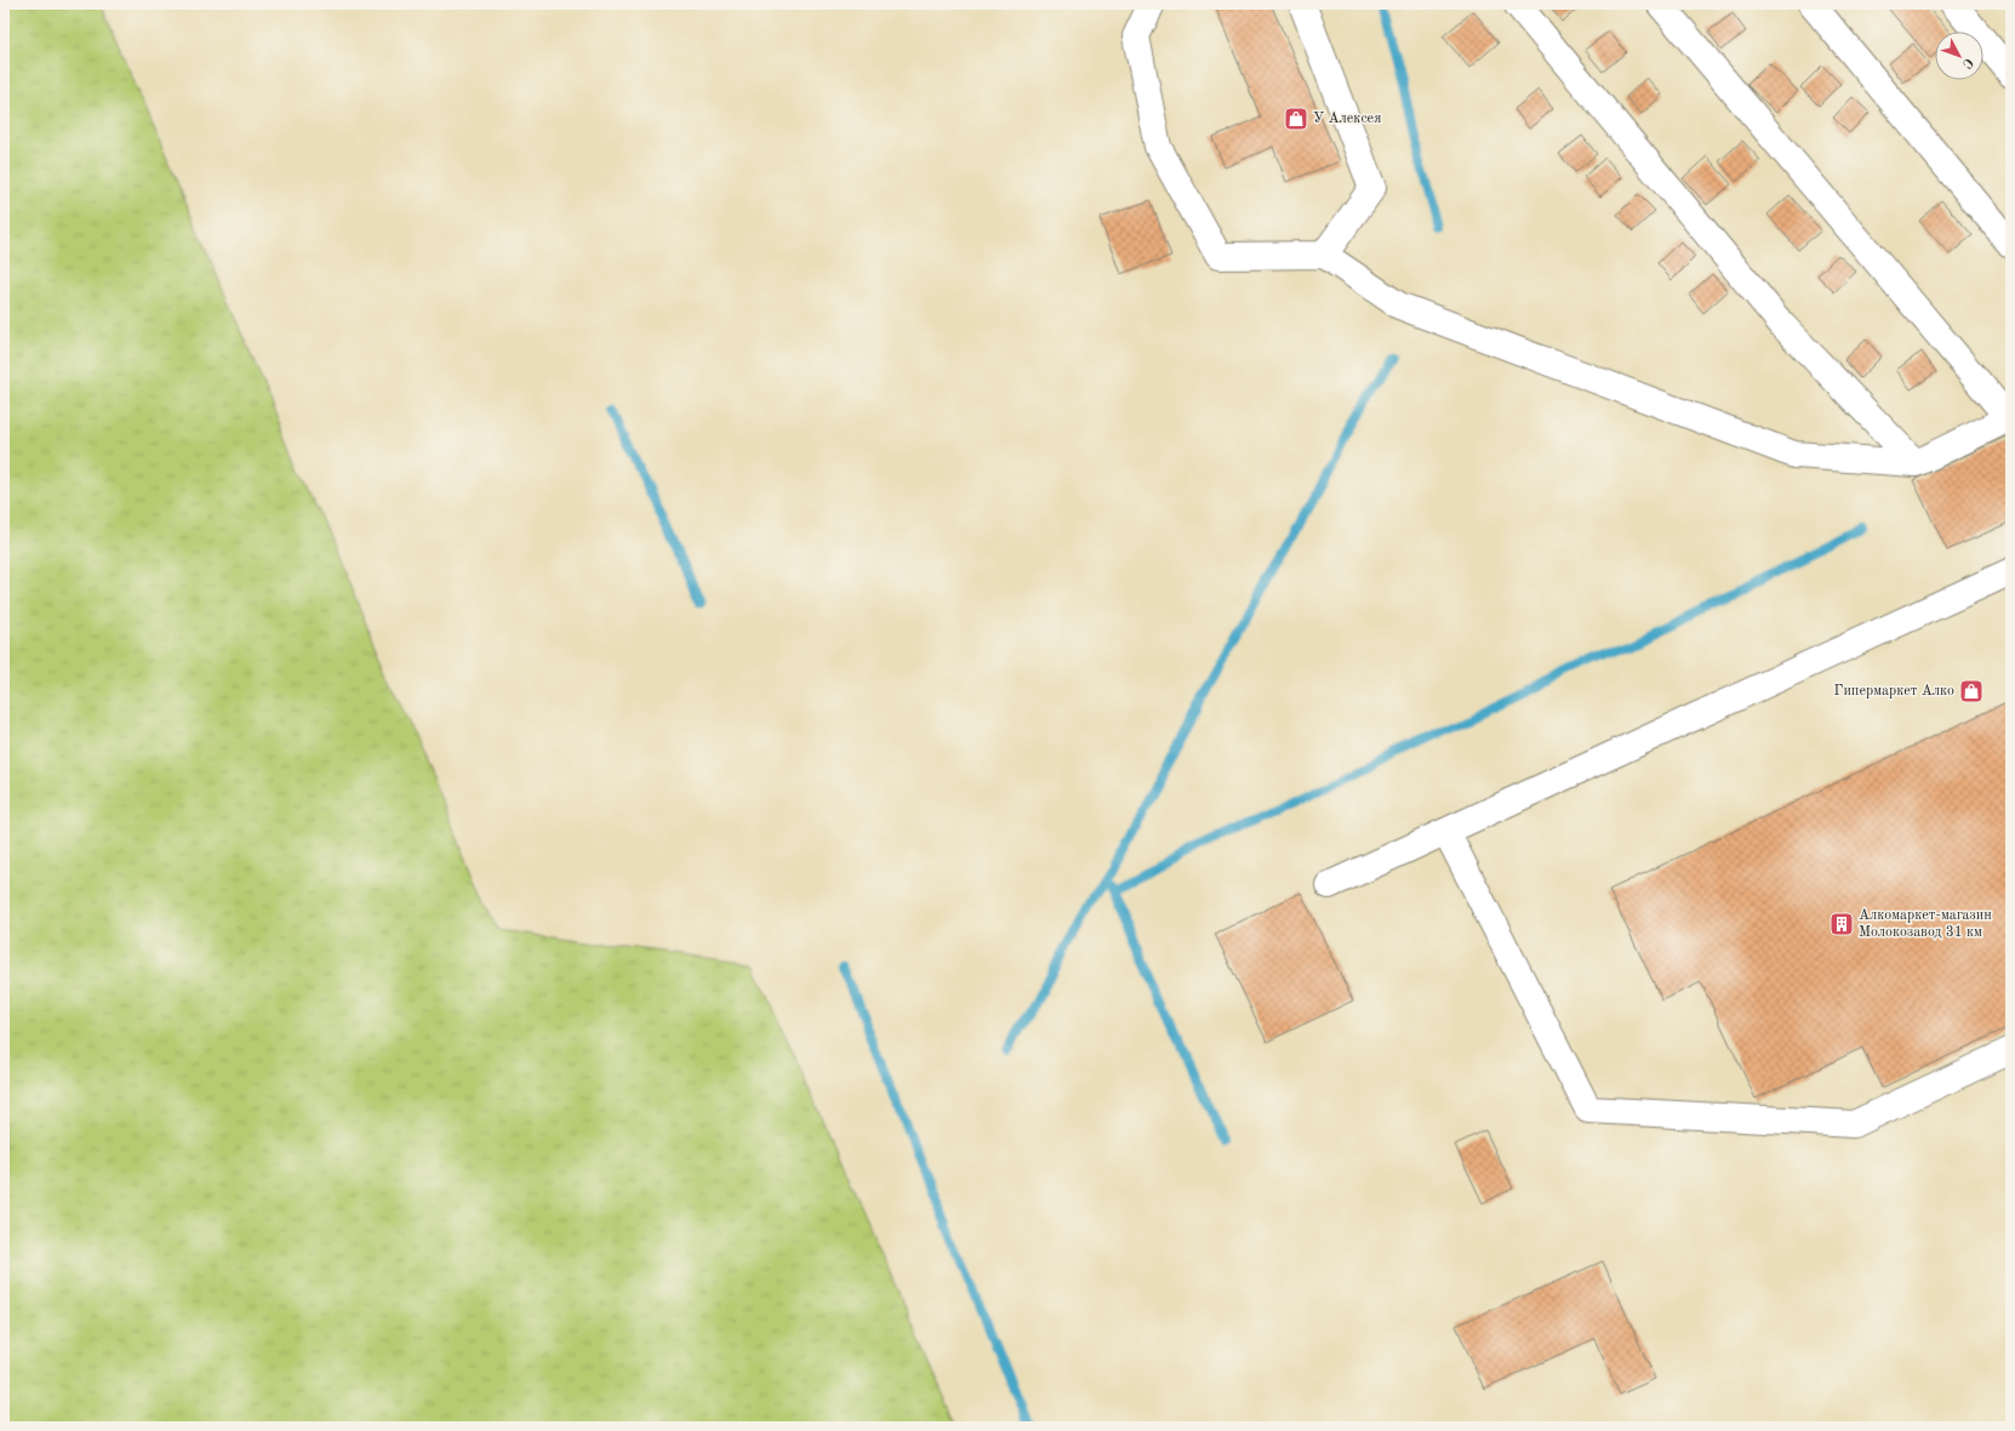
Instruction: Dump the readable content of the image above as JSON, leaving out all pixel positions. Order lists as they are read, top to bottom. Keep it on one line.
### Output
{"places":{"shop":["У Алексея","Гипермаркет Алко"],"building":["Алкомаркет-магазин Молокозавод 31 км"]},"north":"bottom right"}
